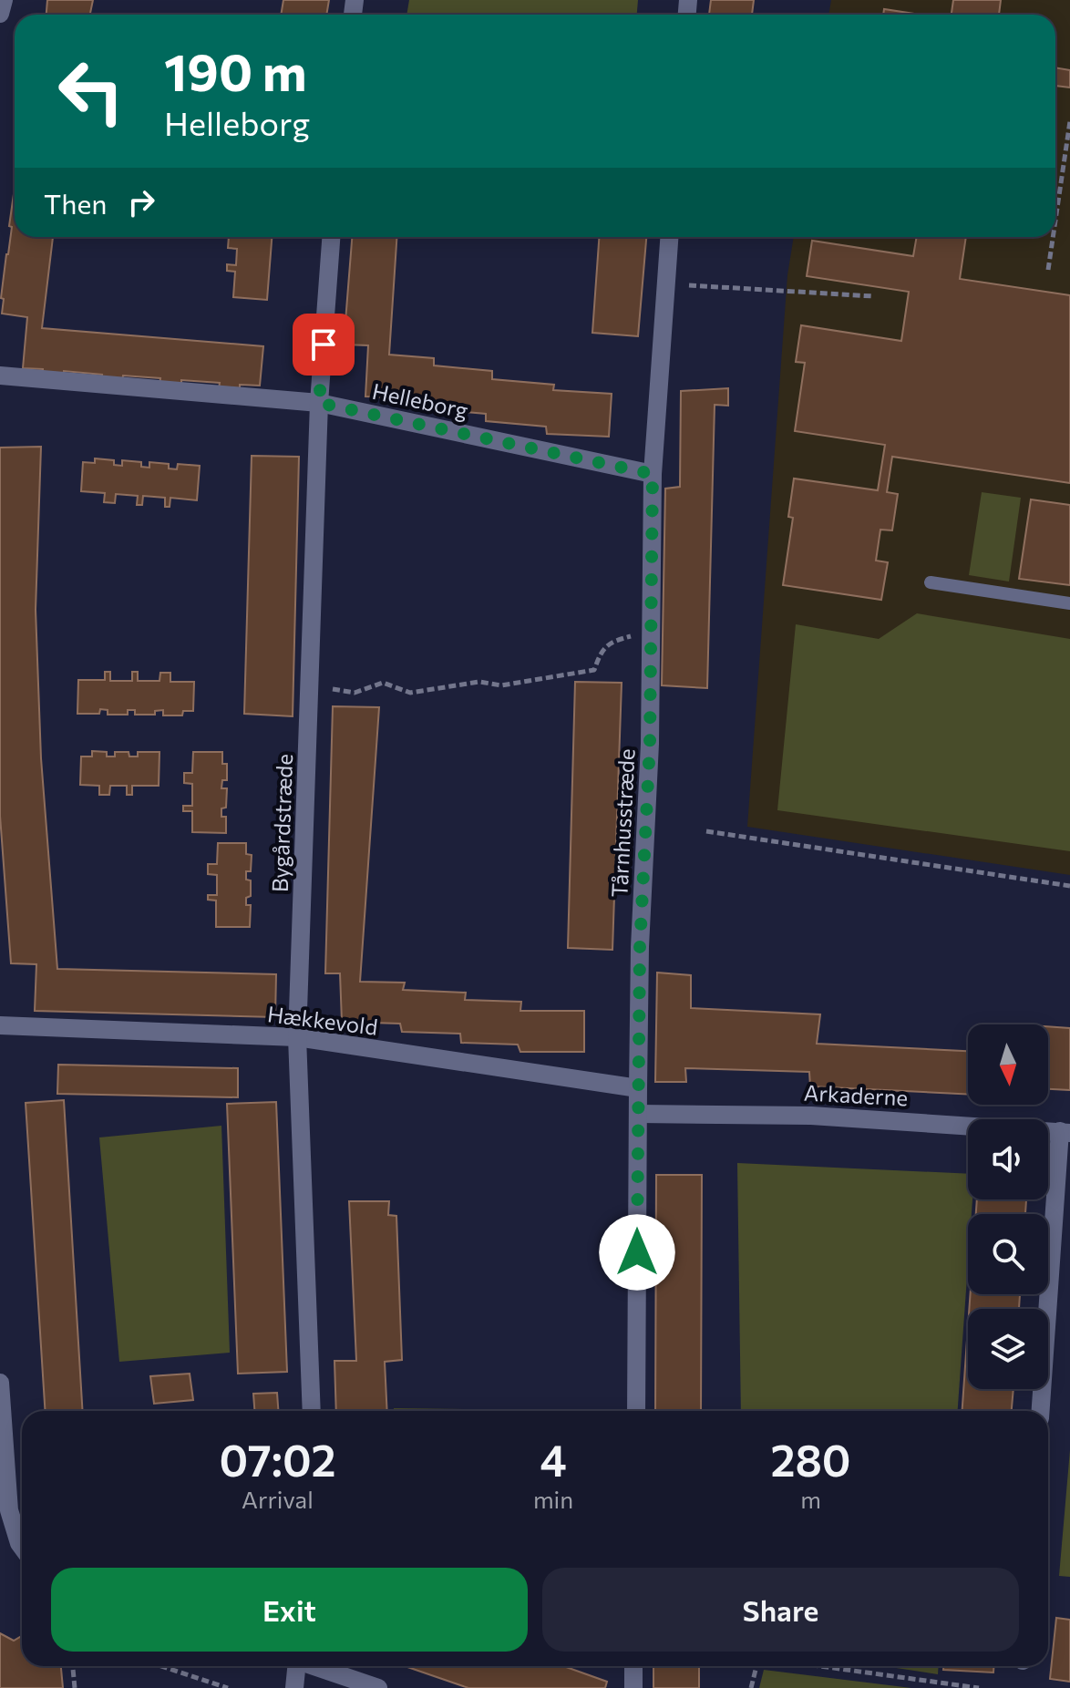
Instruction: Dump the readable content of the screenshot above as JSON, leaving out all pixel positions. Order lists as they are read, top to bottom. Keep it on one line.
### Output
{"streets":{"street":["Helleborg","Bygårdstræde","Tårnhusstræde","Hækkevold","Arkaderne"]},"crossings":[["Helleborg","Bygårdstræde"],["Helleborg","Tårnhusstræde"],["Bygårdstræde","Hækkevold"],["Tårnhusstræde","Hækkevold"],["Tårnhusstræde","Arkaderne"]],"north":"bottom","page":{"turn":["190 m","Helleborg"],"then":"Then","eta":["07:02","Arrival","4","min","280","m"],"buttons":["Exit","Share"]}}
